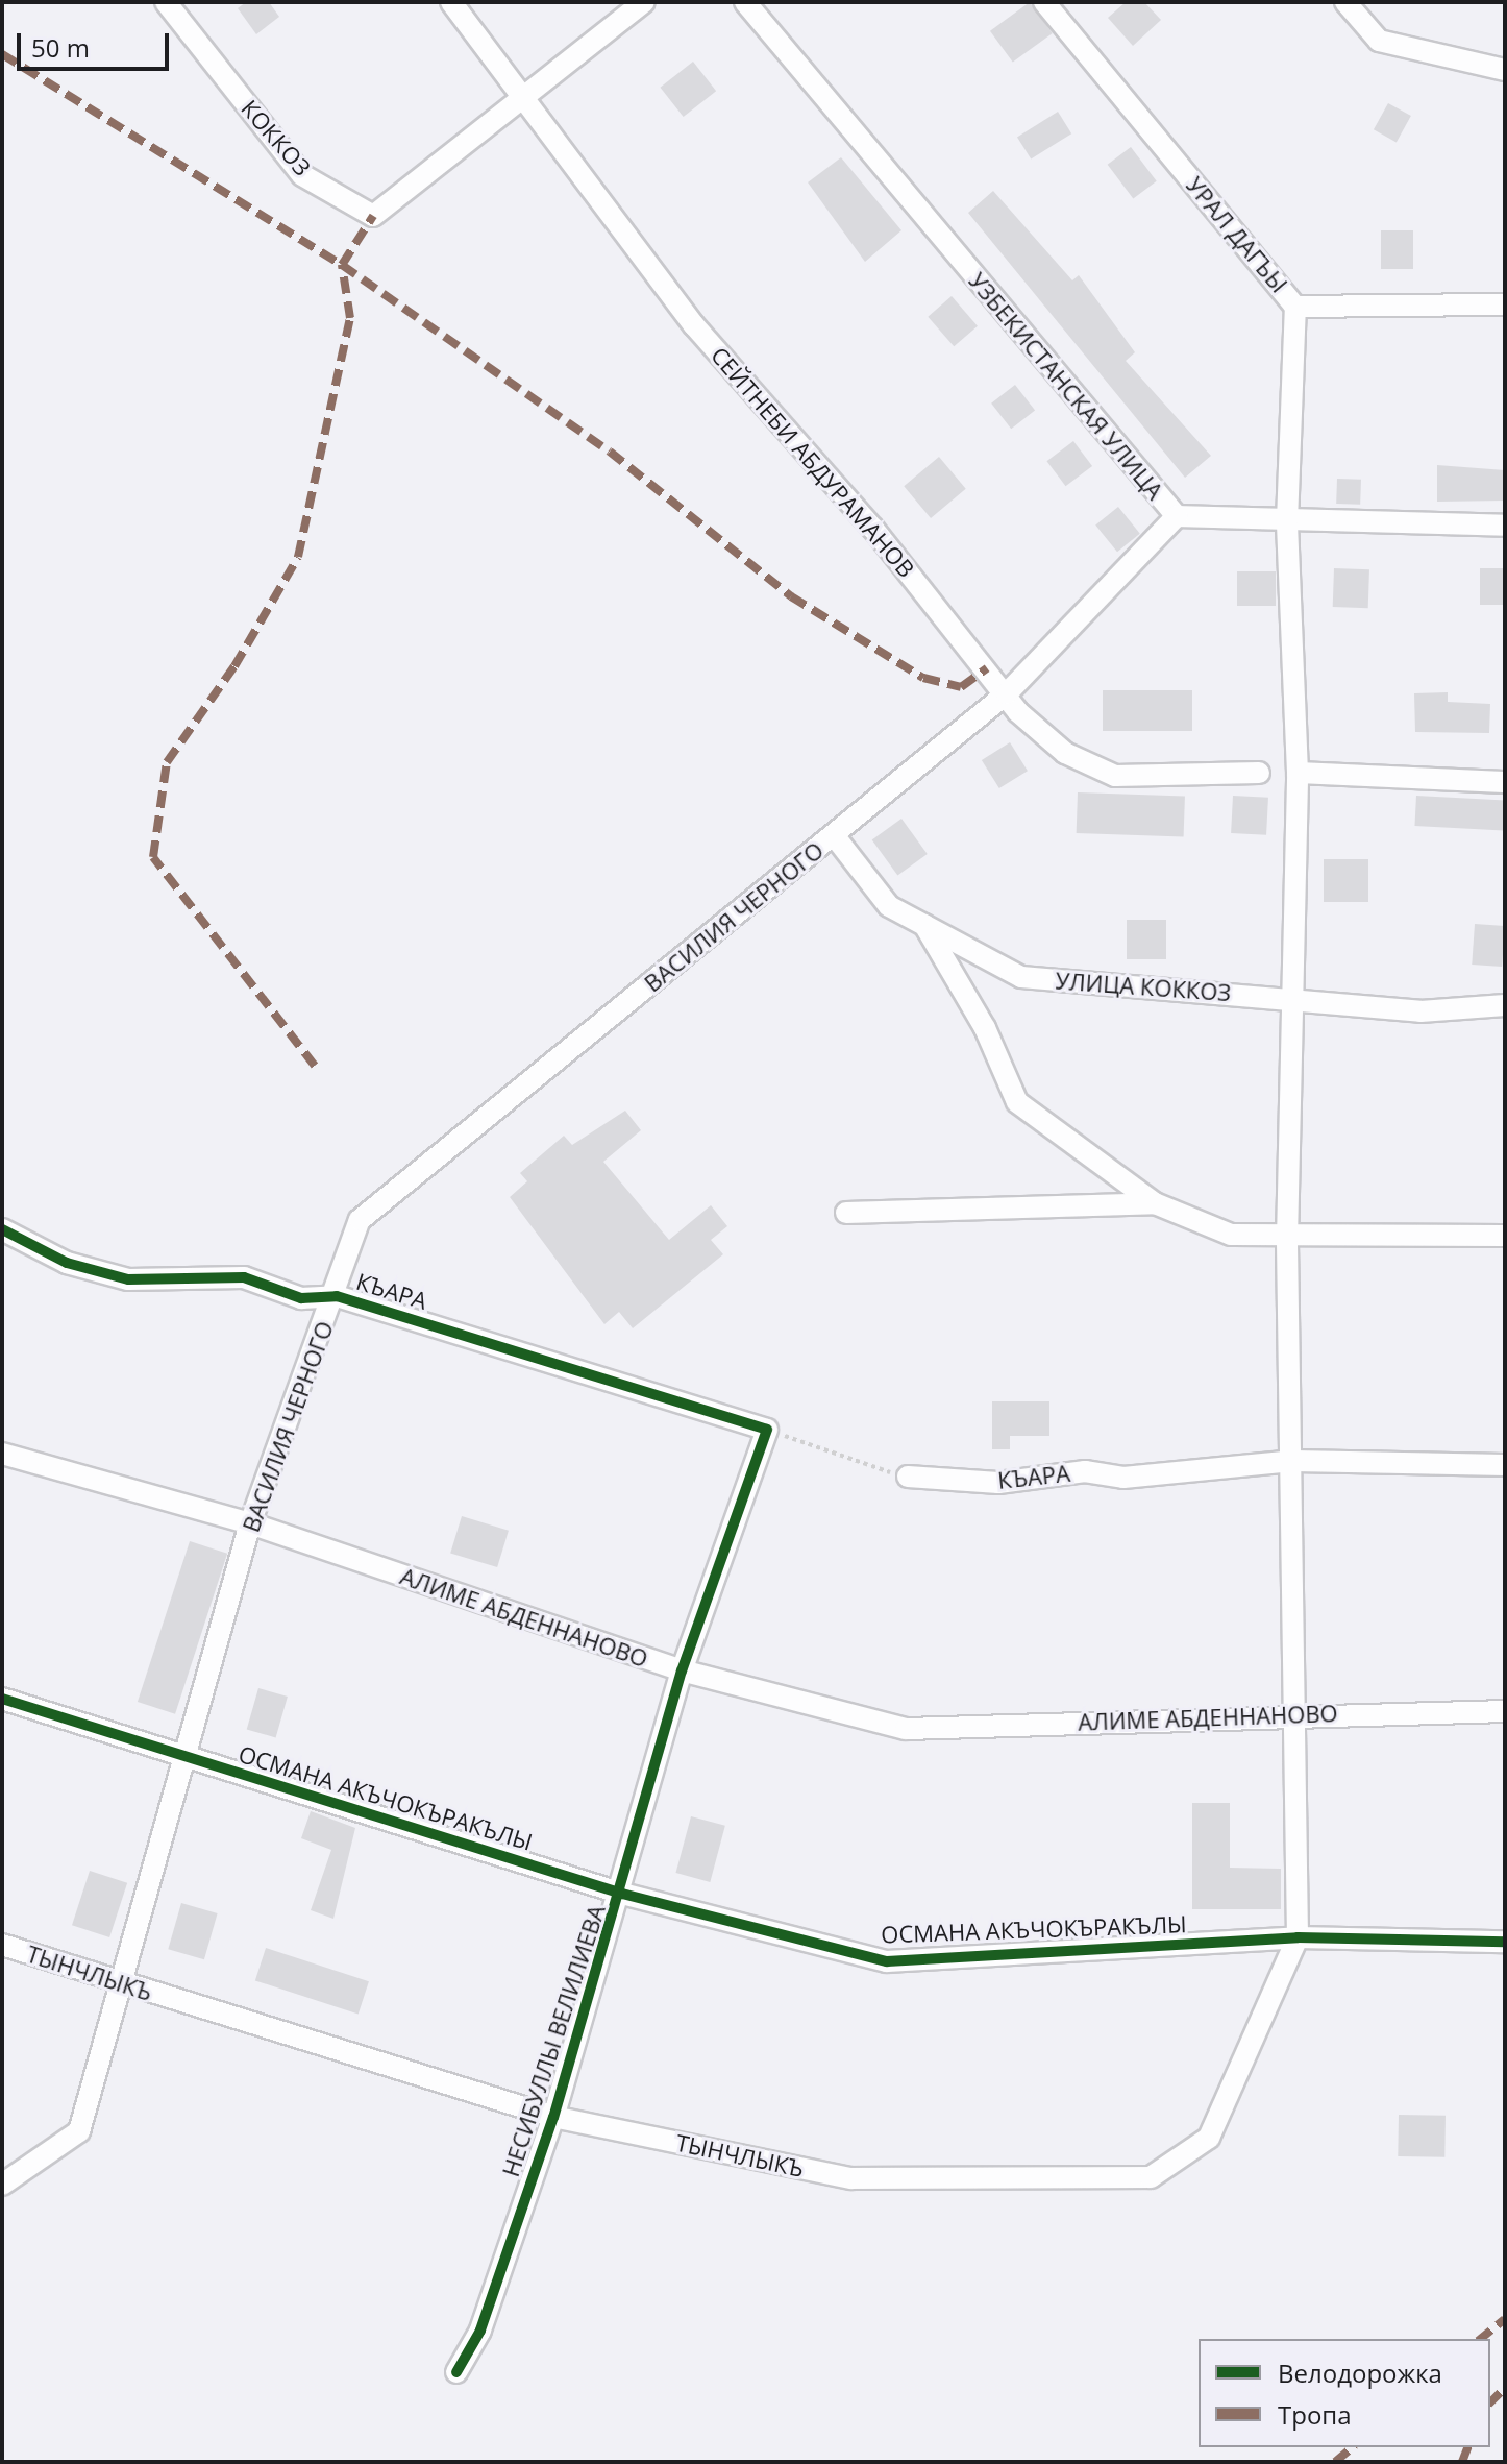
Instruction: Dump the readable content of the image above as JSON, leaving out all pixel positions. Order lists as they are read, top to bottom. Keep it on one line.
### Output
{"streets":{"street":["КОККОЗ","УРАЛ ДАГЪЫ","УЗБЕКИСТАНСКАЯ УЛИЦА","СЕЙТНЕБИ АБДУРАМАНОВ","ВАСИЛИЯ ЧЕРНОГО","УЛИЦА КОККОЗ","КЪАРА","АЛИМЕ АБДЕННАНОВО","ОСМАНА АКЪЧОКЪРАКЪЛЫ","ТЫНЧЛЫКЪ","НЕСИБУЛЛЫ ВЕЛИЛИЕВА"]},"crossings":[["КОККОЗ","СЕЙТНЕБИ АБДУРАМАНОВ"],["УРАЛ ДАГЪЫ","ТЫНЧЛЫКЪ"],["УЗБЕКИСТАНСКАЯ УЛИЦА","ВАСИЛИЯ ЧЕРНОГО"],["УЗБЕКИСТАНСКАЯ УЛИЦА","ТЫНЧЛЫКЪ"],["СЕЙТНЕБИ АБДУРАМАНОВ","ВАСИЛИЯ ЧЕРНОГО"],["ВАСИЛИЯ ЧЕРНОГО","УЛИЦА КОККОЗ"],["ВАСИЛИЯ ЧЕРНОГО","КЪАРА"],["ВАСИЛИЯ ЧЕРНОГО","АЛИМЕ АБДЕННАНОВО"],["ВАСИЛИЯ ЧЕРНОГО","ОСМАНА АКЪЧОКЪРАКЪЛЫ"],["ВАСИЛИЯ ЧЕРНОГО","ТЫНЧЛЫКЪ"],["УЛИЦА КОККОЗ","ТЫНЧЛЫКЪ"],["КЪАРА","ТЫНЧЛЫКЪ"],["КЪАРА","НЕСИБУЛЛЫ ВЕЛИЛИЕВА"],["АЛИМЕ АБДЕННАНОВО","ТЫНЧЛЫКЪ"],["АЛИМЕ АБДЕННАНОВО","НЕСИБУЛЛЫ ВЕЛИЛИЕВА"],["ОСМАНА АКЪЧОКЪРАКЪЛЫ","ТЫНЧЛЫКЪ"],["ОСМАНА АКЪЧОКЪРАКЪЛЫ","НЕСИБУЛЛЫ ВЕЛИЛИЕВА"],["ТЫНЧЛЫКЪ","НЕСИБУЛЛЫ ВЕЛИЛИЕВА"]],"legend":["Велодорожка","Тропа"],"scale_bar":"50 m"}
